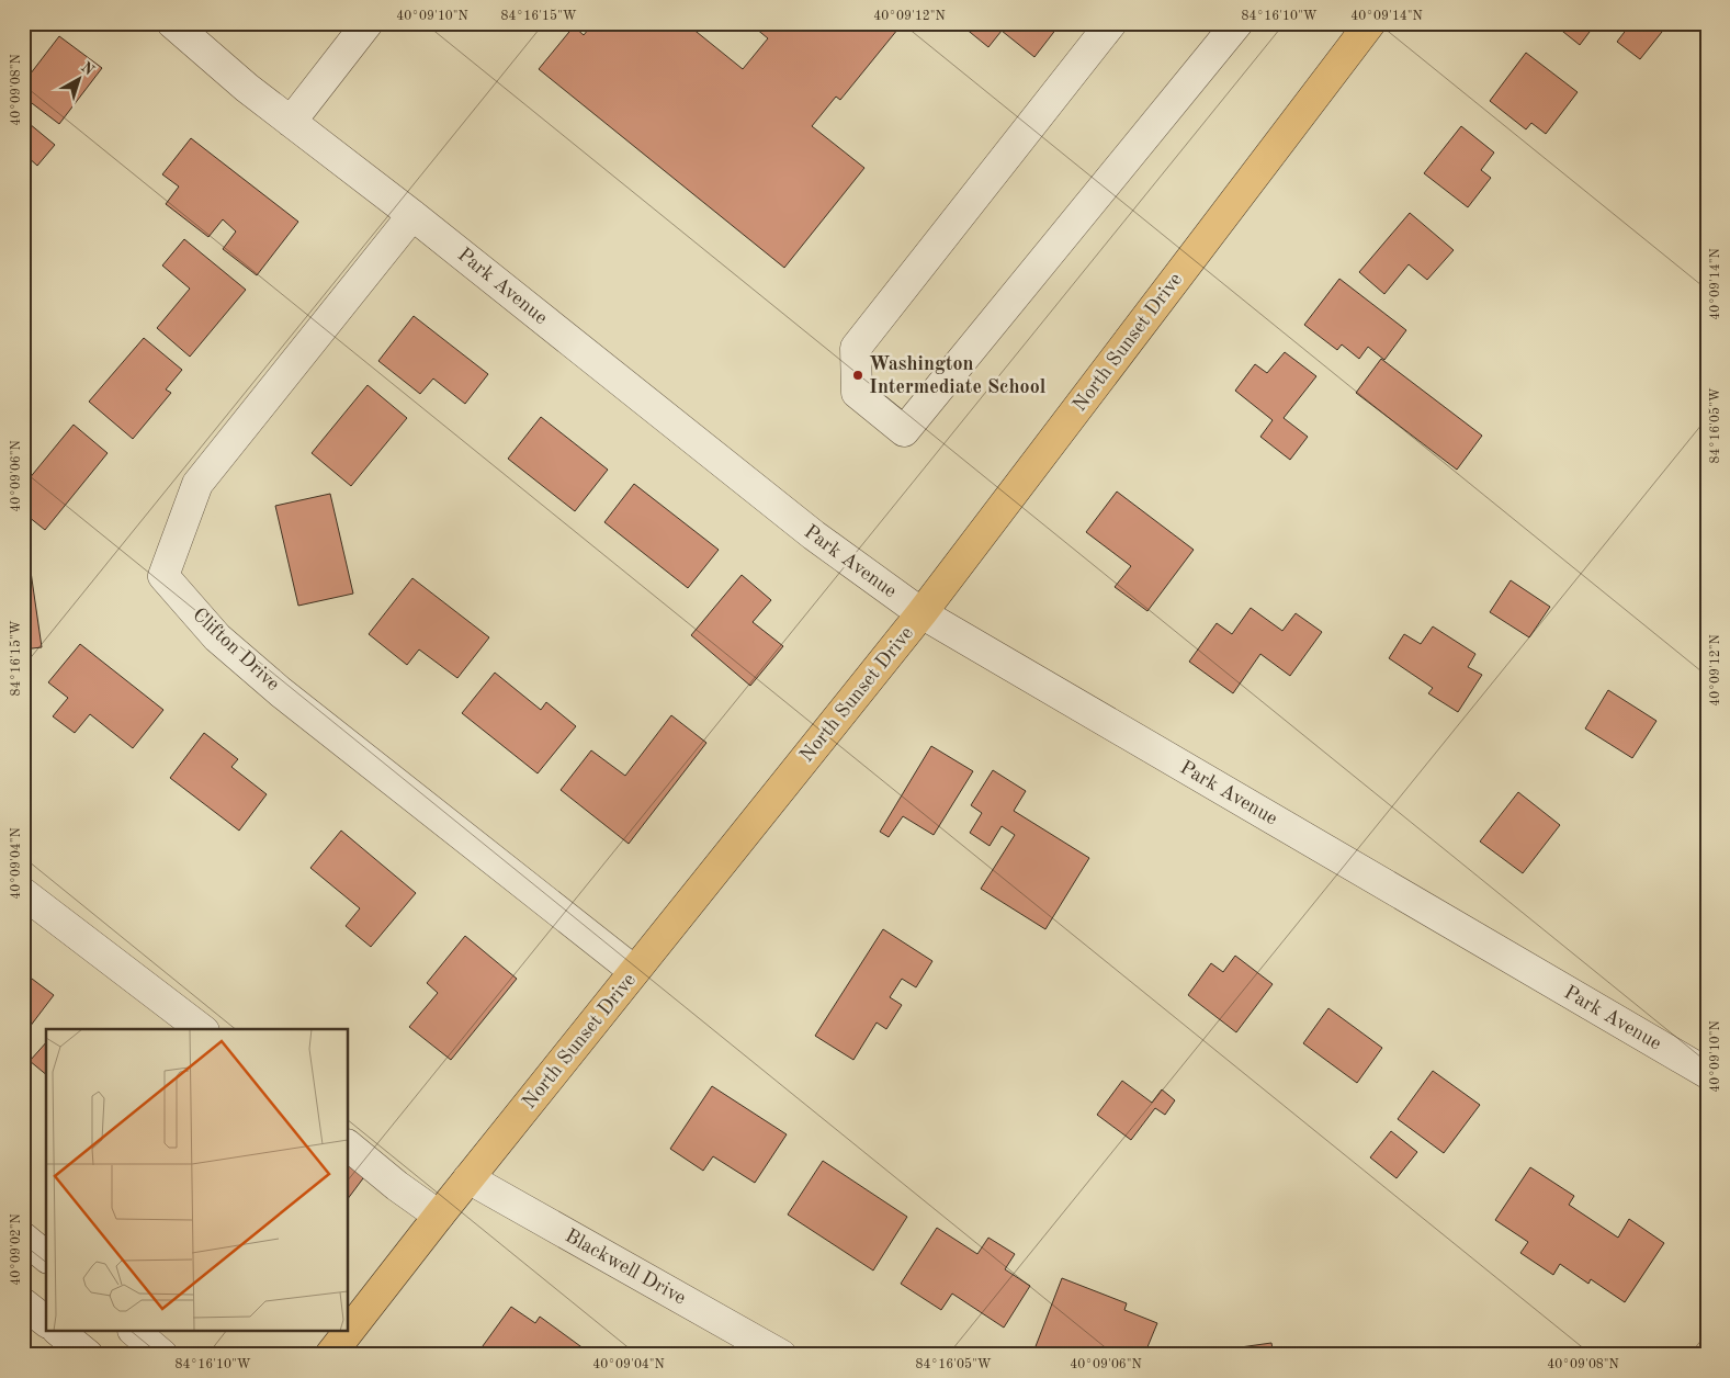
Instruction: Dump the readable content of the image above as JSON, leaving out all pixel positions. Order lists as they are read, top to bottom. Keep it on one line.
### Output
{"streets":{"main road":["North Sunset Drive"],"street":["Park Avenue","Clifton Drive","Blackwell Drive"]},"crossings":[["Park Avenue","North Sunset Drive"],["Park Avenue","Clifton Drive"],["North Sunset Drive","Clifton Drive"],["North Sunset Drive","Blackwell Drive"]],"places":["Washington Intermediate School"],"north":"top right","coordinates":["40°09'10\"N","84°16'15\"W","40°09'12\"N","84°16'10\"W","40°09'14\"N","40°09'08\"N","84°16'05\"W","40°09'06\"N","40°09'04\"N","40°09'02\"N"]}
